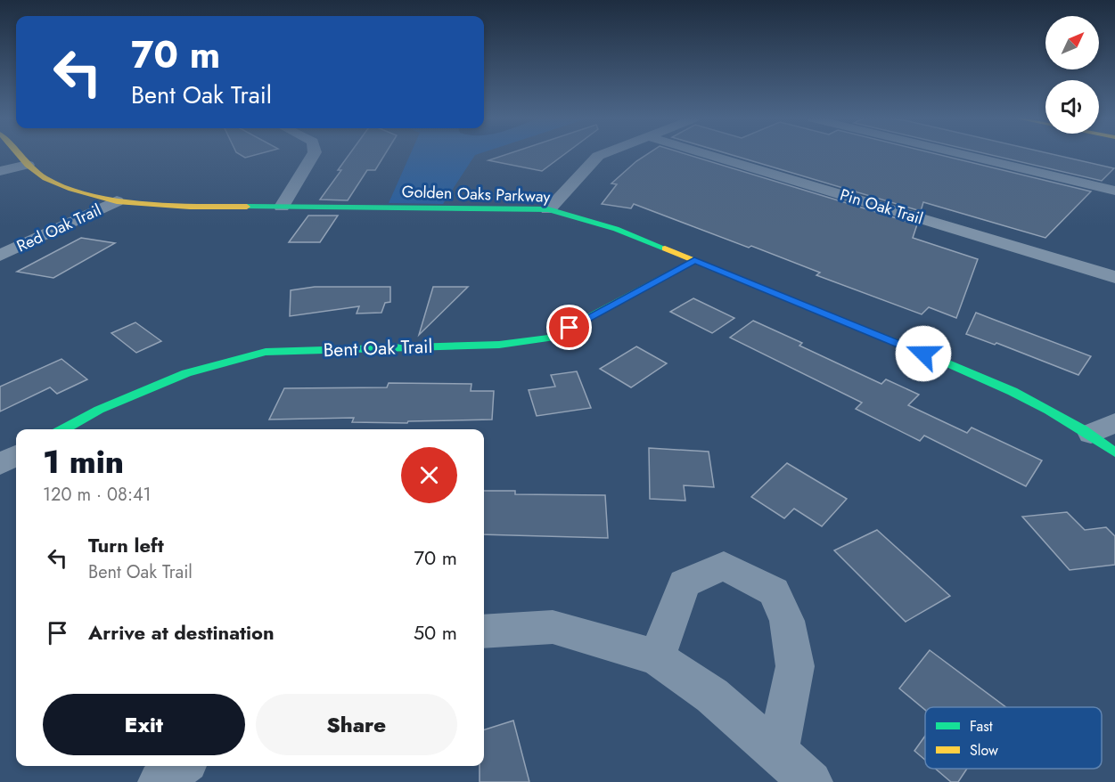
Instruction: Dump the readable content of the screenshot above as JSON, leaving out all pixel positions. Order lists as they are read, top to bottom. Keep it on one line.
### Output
{"streets":{"street":["Golden Oaks Parkway","Pin Oak Trail","Red Oak Trail","Bent Oak Trail"]},"crossings":[["Golden Oaks Parkway","Red Oak Trail"],["Golden Oaks Parkway","Bent Oak Trail"]],"legend":["Fast","Slow"],"north":"top right","page":{"turn":["70 m","Bent Oak Trail"],"heading":["1 min","120 m · 08:41"],"list":[{"name":"Turn left","note":"Bent Oak Trail","value":"70 m"},{"name":"Arrive at destination","value":"50 m"}],"buttons":["Exit","Share"]}}
